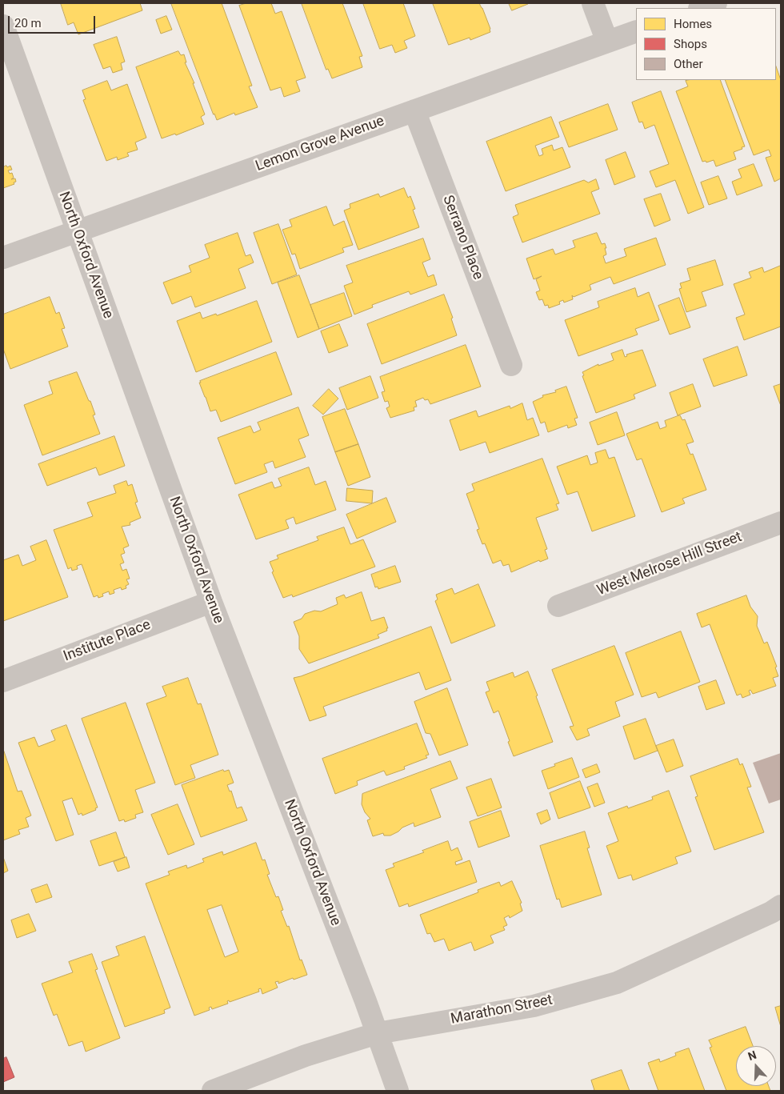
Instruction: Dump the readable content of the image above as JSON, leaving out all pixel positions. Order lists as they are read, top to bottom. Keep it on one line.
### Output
{"streets":{"street":["Lemon Grove Avenue","Serrano Place","North Oxford Avenue","West Melrose Hill Street","Institute Place","Marathon Street"]},"crossings":[["Lemon Grove Avenue","Serrano Place"],["Lemon Grove Avenue","North Oxford Avenue"],["North Oxford Avenue","Institute Place"],["North Oxford Avenue","Marathon Street"]],"legend":["Homes","Shops","Other"],"scale_bar":"20 m","north":"top"}
